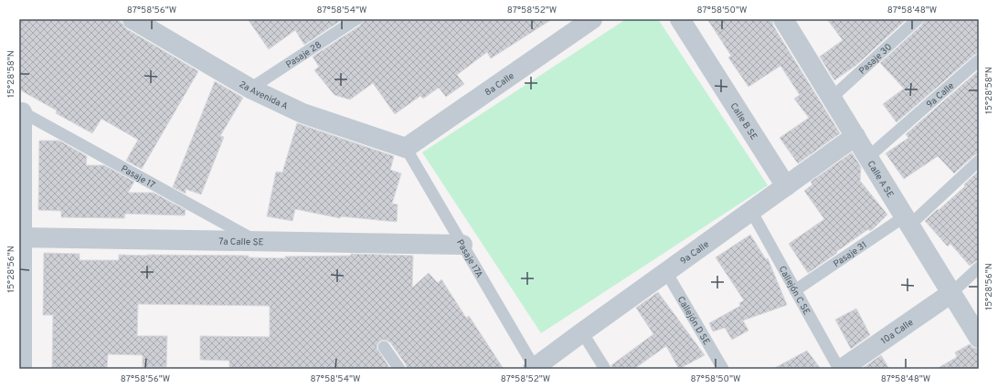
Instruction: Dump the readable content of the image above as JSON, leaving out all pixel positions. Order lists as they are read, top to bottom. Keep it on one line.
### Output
{"streets":{"street":["8a Calle","2a Avenida A","9a Calle","Calle B SE","Calle A SE","7a Calle SE","10a Calle"],"lane":["Pasaje 28","Pasaje 30","Pasaje 17","Pasaje 31","Pasaje 17A","Callejón C SE","Callejón D SE"]},"crossings":[["Pasaje 28","2a Avenida A"],["Pasaje 30","Calle A SE"],["8a Calle","2a Avenida A"],["8a Calle","Pasaje 17A"],["2a Avenida A","Pasaje 17A"],["9a Calle","Calle B SE"],["9a Calle","Calle A SE"],["9a Calle","Pasaje 17A"],["9a Calle","Callejón C SE"],["9a Calle","Callejón D SE"],["Pasaje 17","7a Calle SE"],["Calle A SE","Pasaje 31"],["Calle A SE","10a Calle"],["7a Calle SE","Pasaje 17A"],["Pasaje 31","Callejón C SE"]],"coordinates":["87°58'56\"W","87°58'54\"W","87°58'52\"W","87°58'50\"W","87°58'48\"W","15°28'58\"N","15°28'56\"N"]}
